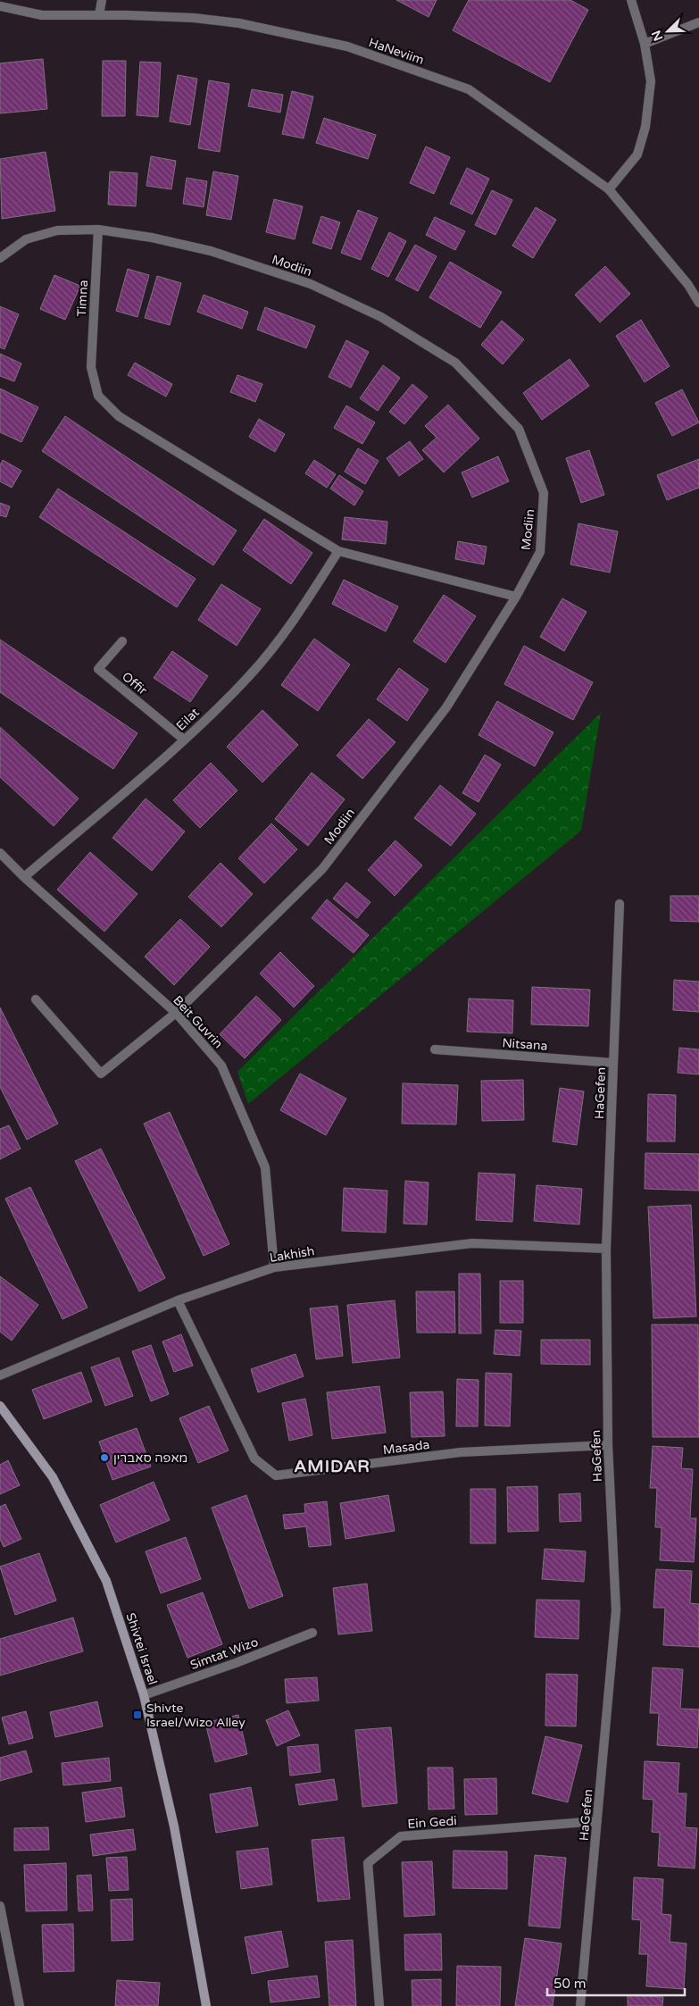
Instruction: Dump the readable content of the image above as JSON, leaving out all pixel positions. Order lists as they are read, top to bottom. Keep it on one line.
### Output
{"streets":{"street":["HaNeviim","Modiin","Timna","Offir","Eilat","Beit Guvrin","Nitsana","HaGefen","Lakhish","Masada","Shivtei Israel","Simtat Wizo","Ein Gedi"]},"crossings":[["Modiin","Timna"],["Modiin","Beit Guvrin"],["Timna","Eilat"],["Offir","Eilat"],["Eilat","Beit Guvrin"],["Beit Guvrin","Lakhish"],["Nitsana","HaGefen"],["HaGefen","Lakhish"],["HaGefen","Masada"],["HaGefen","Ein Gedi"],["Lakhish","Masada"],["Shivtei Israel","Simtat Wizo"]],"districts":["AMIDAR"],"places":{"other":["מאפה סאברין"],"transit":["Shivte Israel/Wizo Alley"]},"scale_bar":"50 m","north":"bottom left"}
